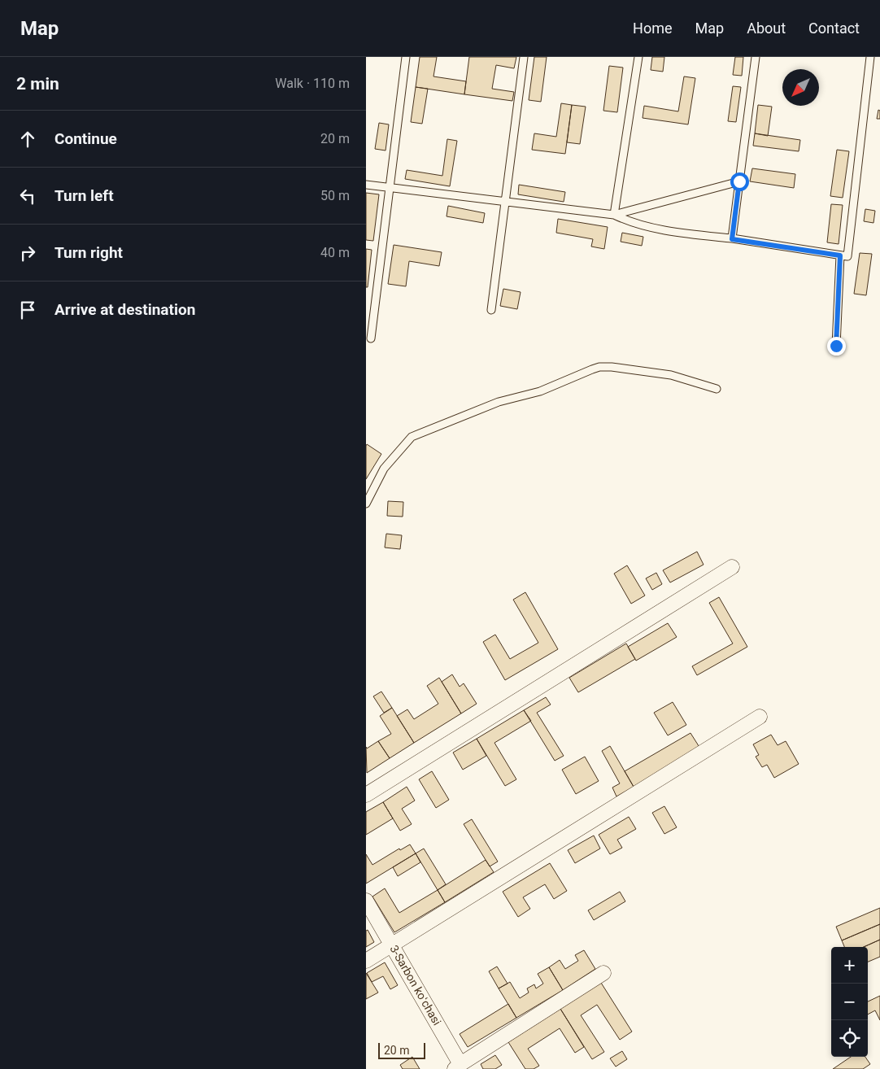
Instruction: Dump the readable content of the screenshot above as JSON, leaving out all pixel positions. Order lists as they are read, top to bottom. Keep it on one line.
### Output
{"streets":{"street":["3-Sarbon koʻchasi"]},"scale_bar":"20 m","north":"bottom left","page":{"header":"Map","nav":["Home","Map","About","Contact"],"heading":["2 min","Walk · 110 m"],"list":[["Continue","20 m"],["Turn left","50 m"],["Turn right","40 m"],"Arrive at destination"],"map_buttons":["+","−"],"scale":"20 m"}}
